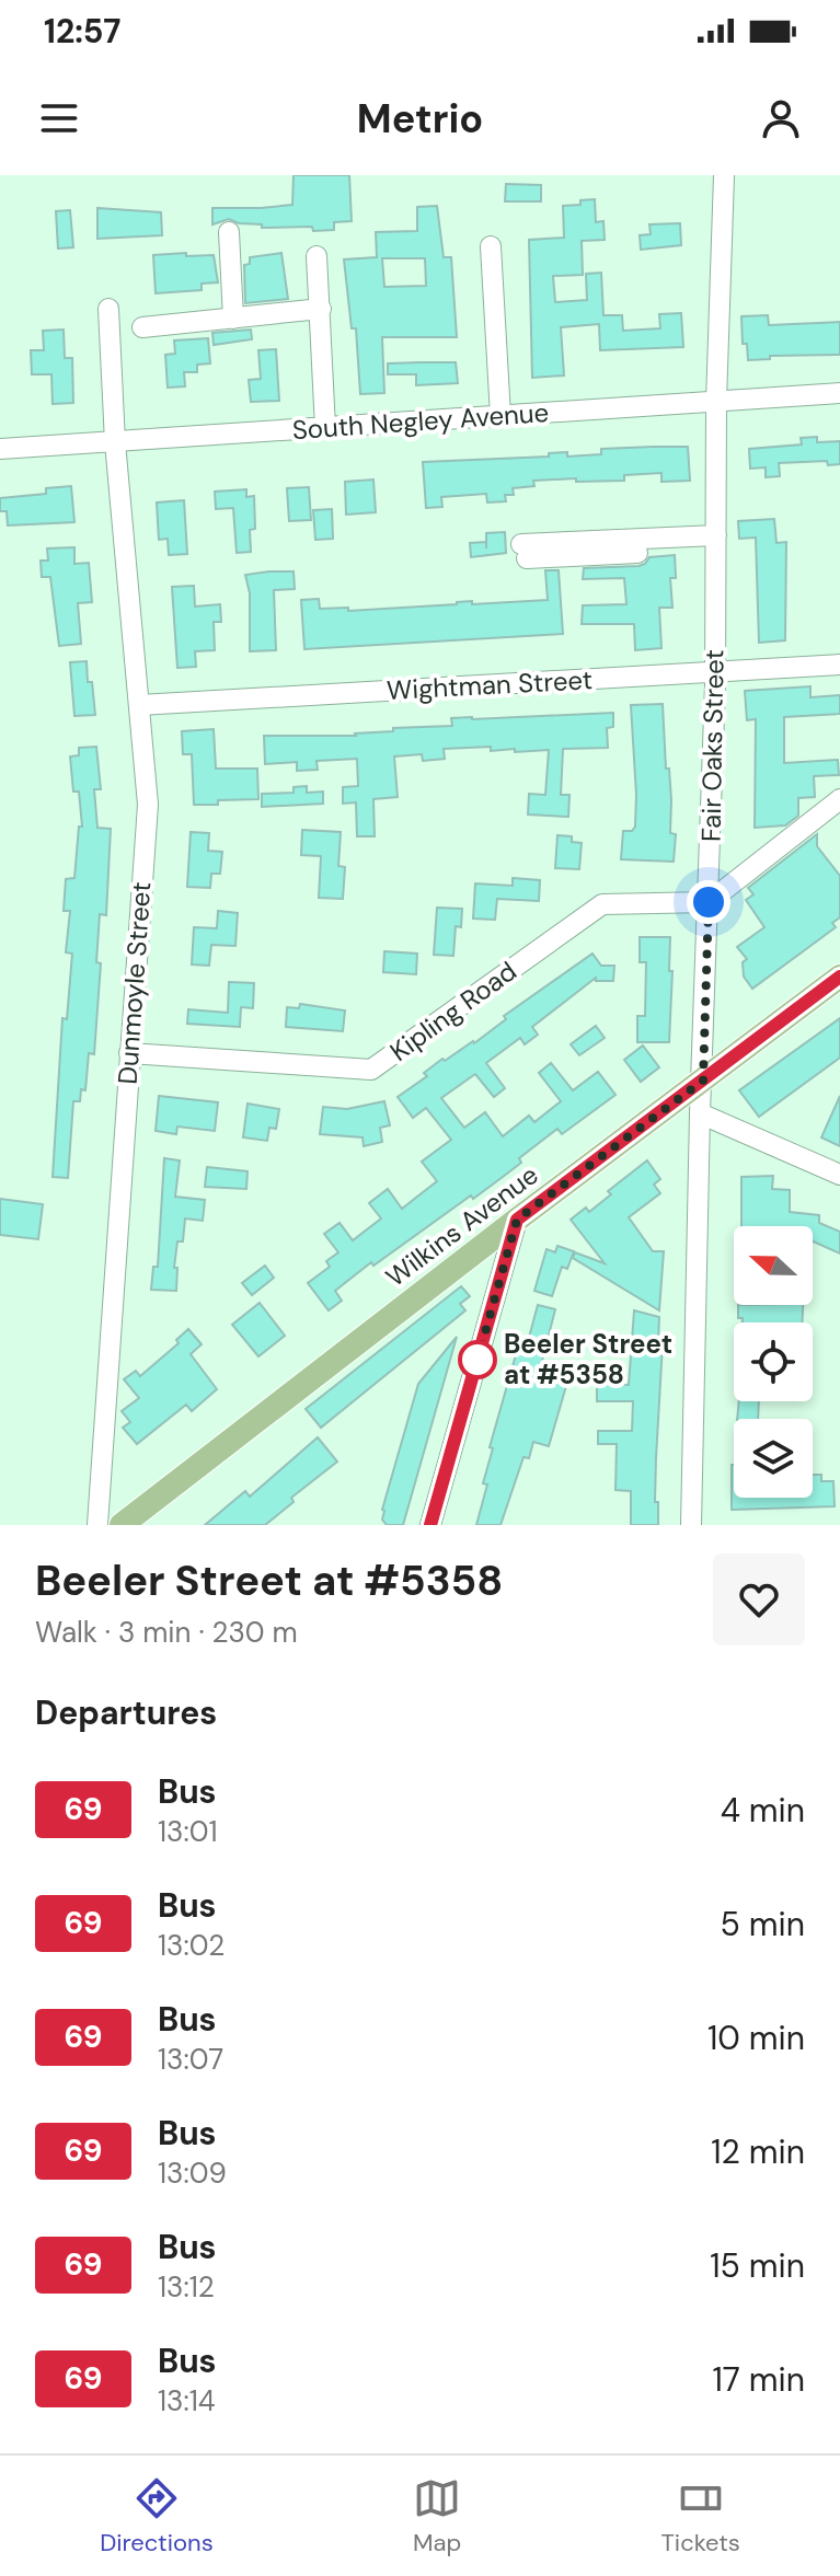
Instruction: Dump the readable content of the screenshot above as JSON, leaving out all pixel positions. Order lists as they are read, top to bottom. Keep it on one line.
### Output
{"streets":{"main road":["Wilkins Avenue"],"street":["South Negley Avenue","Wightman Street","Fair Oaks Street","Dunmoyle Street","Kipling Road"]},"crossings":[["South Negley Avenue","Fair Oaks Street"],["South Negley Avenue","Dunmoyle Street"],["Wightman Street","Fair Oaks Street"],["Wightman Street","Dunmoyle Street"],["Fair Oaks Street","Kipling Road"],["Fair Oaks Street","Wilkins Avenue"],["Dunmoyle Street","Kipling Road"]],"places":["Beeler Street at #5358"],"lines":["bus line 69"],"north":"left","page":{"status":"12:57","header":"Metrio","heading":[["Beeler Street at #5358","Walk · 3 min · 230 m"],"Departures"],"list":[{"mark":"69","name":"Bus","note":"13:01","value":"4 min"},{"mark":"69","name":"Bus","note":"13:02","value":"5 min"},{"mark":"69","name":"Bus","note":"13:07","value":"10 min"},{"mark":"69","name":"Bus","note":"13:09","value":"12 min"},{"mark":"69","name":"Bus","note":"13:12","value":"15 min"},{"mark":"69","name":"Bus","note":"13:14","value":"17 min"}],"tabs":["Directions","Map","Tickets"]}}
